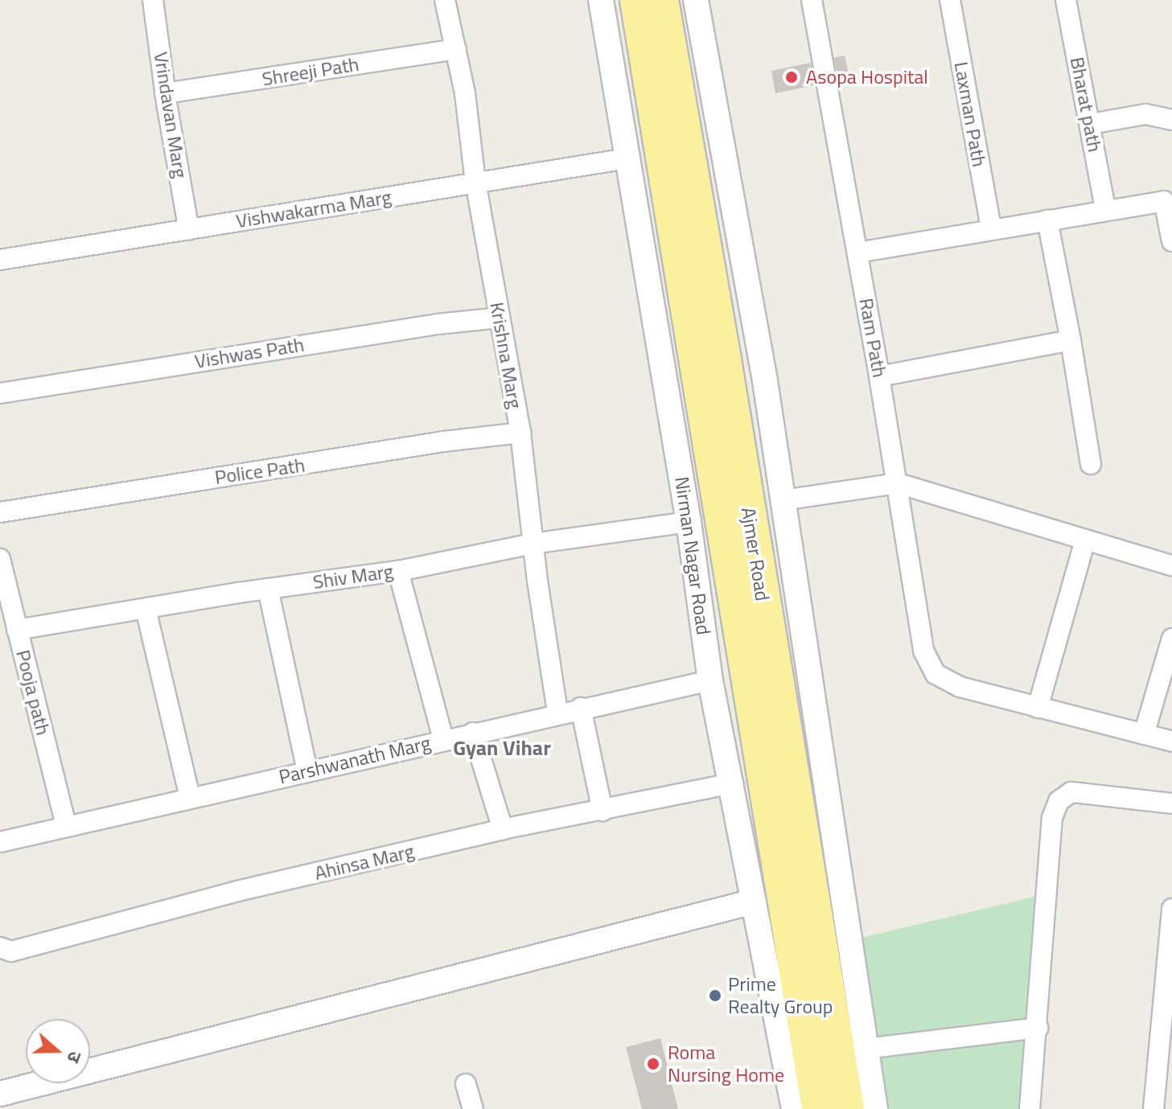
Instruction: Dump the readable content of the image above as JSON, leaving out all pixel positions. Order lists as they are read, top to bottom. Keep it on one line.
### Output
{"streets":{"highway":["Ajmer Road"],"street":["Shreeji Path","Bharat path","Laxman Path","Vrindavan Marg","Vishwakarma Marg","Ram Path","Vishwas Path","Krishna Marg","Police Path","Nirman Nagar Road","Shiv Marg","Pooja path","Parshwanath Marg","Ahinsa Marg"]},"crossings":[["Shreeji Path","Vrindavan Marg"],["Shreeji Path","Krishna Marg"],["Vrindavan Marg","Vishwakarma Marg"],["Vishwakarma Marg","Krishna Marg"],["Vishwakarma Marg","Nirman Nagar Road"],["Vishwas Path","Krishna Marg"],["Krishna Marg","Police Path"],["Krishna Marg","Shiv Marg"],["Krishna Marg","Parshwanath Marg"],["Nirman Nagar Road","Shiv Marg"],["Nirman Nagar Road","Parshwanath Marg"],["Nirman Nagar Road","Ahinsa Marg"],["Shiv Marg","Pooja path"],["Pooja path","Parshwanath Marg"]],"districts":["Gyan Vihar"],"places":["Asopa Hospital","Prime Realty Group","Roma Nursing Home"],"north":"right"}
